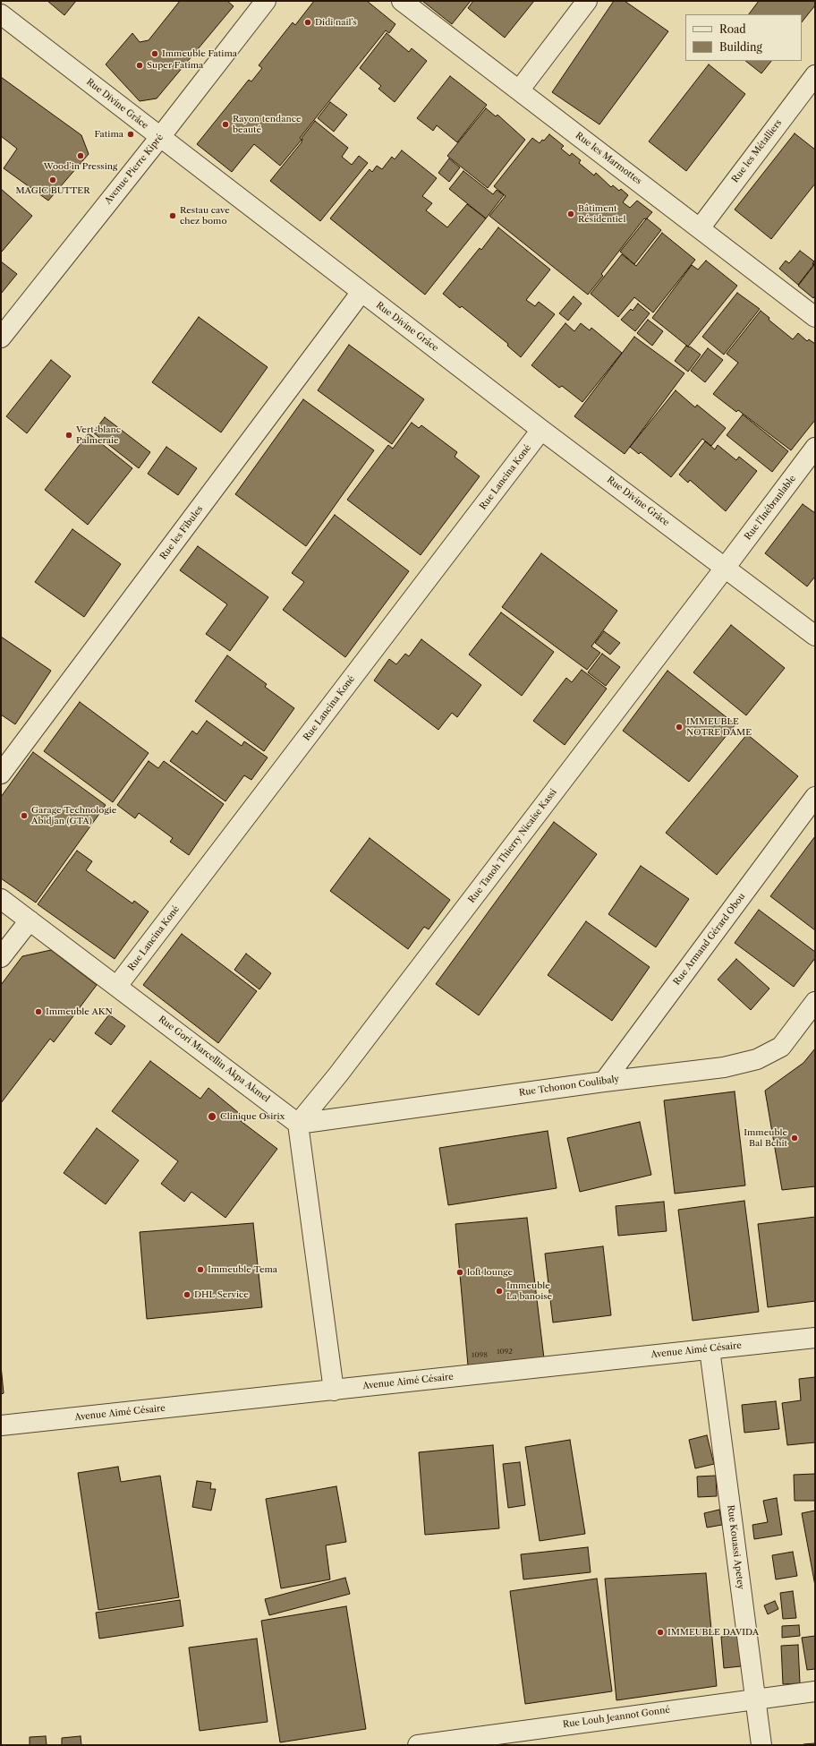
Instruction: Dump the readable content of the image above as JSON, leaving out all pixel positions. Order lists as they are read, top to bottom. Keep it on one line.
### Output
{"streets":{"street":["Rue Divine Grâce","Rue les Métalliers","Rue les Marmottes","Avenue Pierre Kipré","Rue Lancina Koné","Rue l'Inébranlable","Rue les Fibules","Rue Tanoh Thierry Nicaise Kassi","Rue Armand Gérard Obou","Rue Gori Marcellin Akpa Akmel","Rue Tchonon Coulibaly","Avenue Aimé Césaire","Rue Kouassi Apetey","Rue Louh Jeannot Gonné"]},"crossings":[["Rue Divine Grâce","Avenue Pierre Kipré"],["Rue Divine Grâce","Rue Lancina Koné"],["Rue Divine Grâce","Rue l'Inébranlable"],["Rue Divine Grâce","Rue les Fibules"],["Rue Divine Grâce","Rue Tanoh Thierry Nicaise Kassi"],["Rue les Métalliers","Rue les Marmottes"],["Rue Lancina Koné","Rue Gori Marcellin Akpa Akmel"],["Rue l'Inébranlable","Rue Tanoh Thierry Nicaise Kassi"],["Rue Tanoh Thierry Nicaise Kassi","Rue Gori Marcellin Akpa Akmel"],["Rue Tanoh Thierry Nicaise Kassi","Rue Tchonon Coulibaly"],["Rue Armand Gérard Obou","Rue Tchonon Coulibaly"],["Rue Gori Marcellin Akpa Akmel","Rue Tchonon Coulibaly"],["Avenue Aimé Césaire","Rue Kouassi Apetey"],["Rue Kouassi Apetey","Rue Louh Jeannot Gonné"]],"places":["Didi nail's","Immeuble Fatima","Super Fatima","Rayon tendance beauté","Fatima","Wood’in Pressing","MAGIC BUTTER","Bâtiment Résidentiel","Restau cave chez bomo","Vert-blanc Palmeraie","IMMEUBLE NOTRE DAME","Garage Technologie Abidjan (GTA)","Immeuble AKN","Clinique Osirix","Immeuble Bal Bchit","Immeuble Tema","loft lounge","Immeuble La banoise","DHL Service","IMMEUBLE DAVIDA"],"house_numbers":["1092","1098"],"legend":["Road","Building"]}
